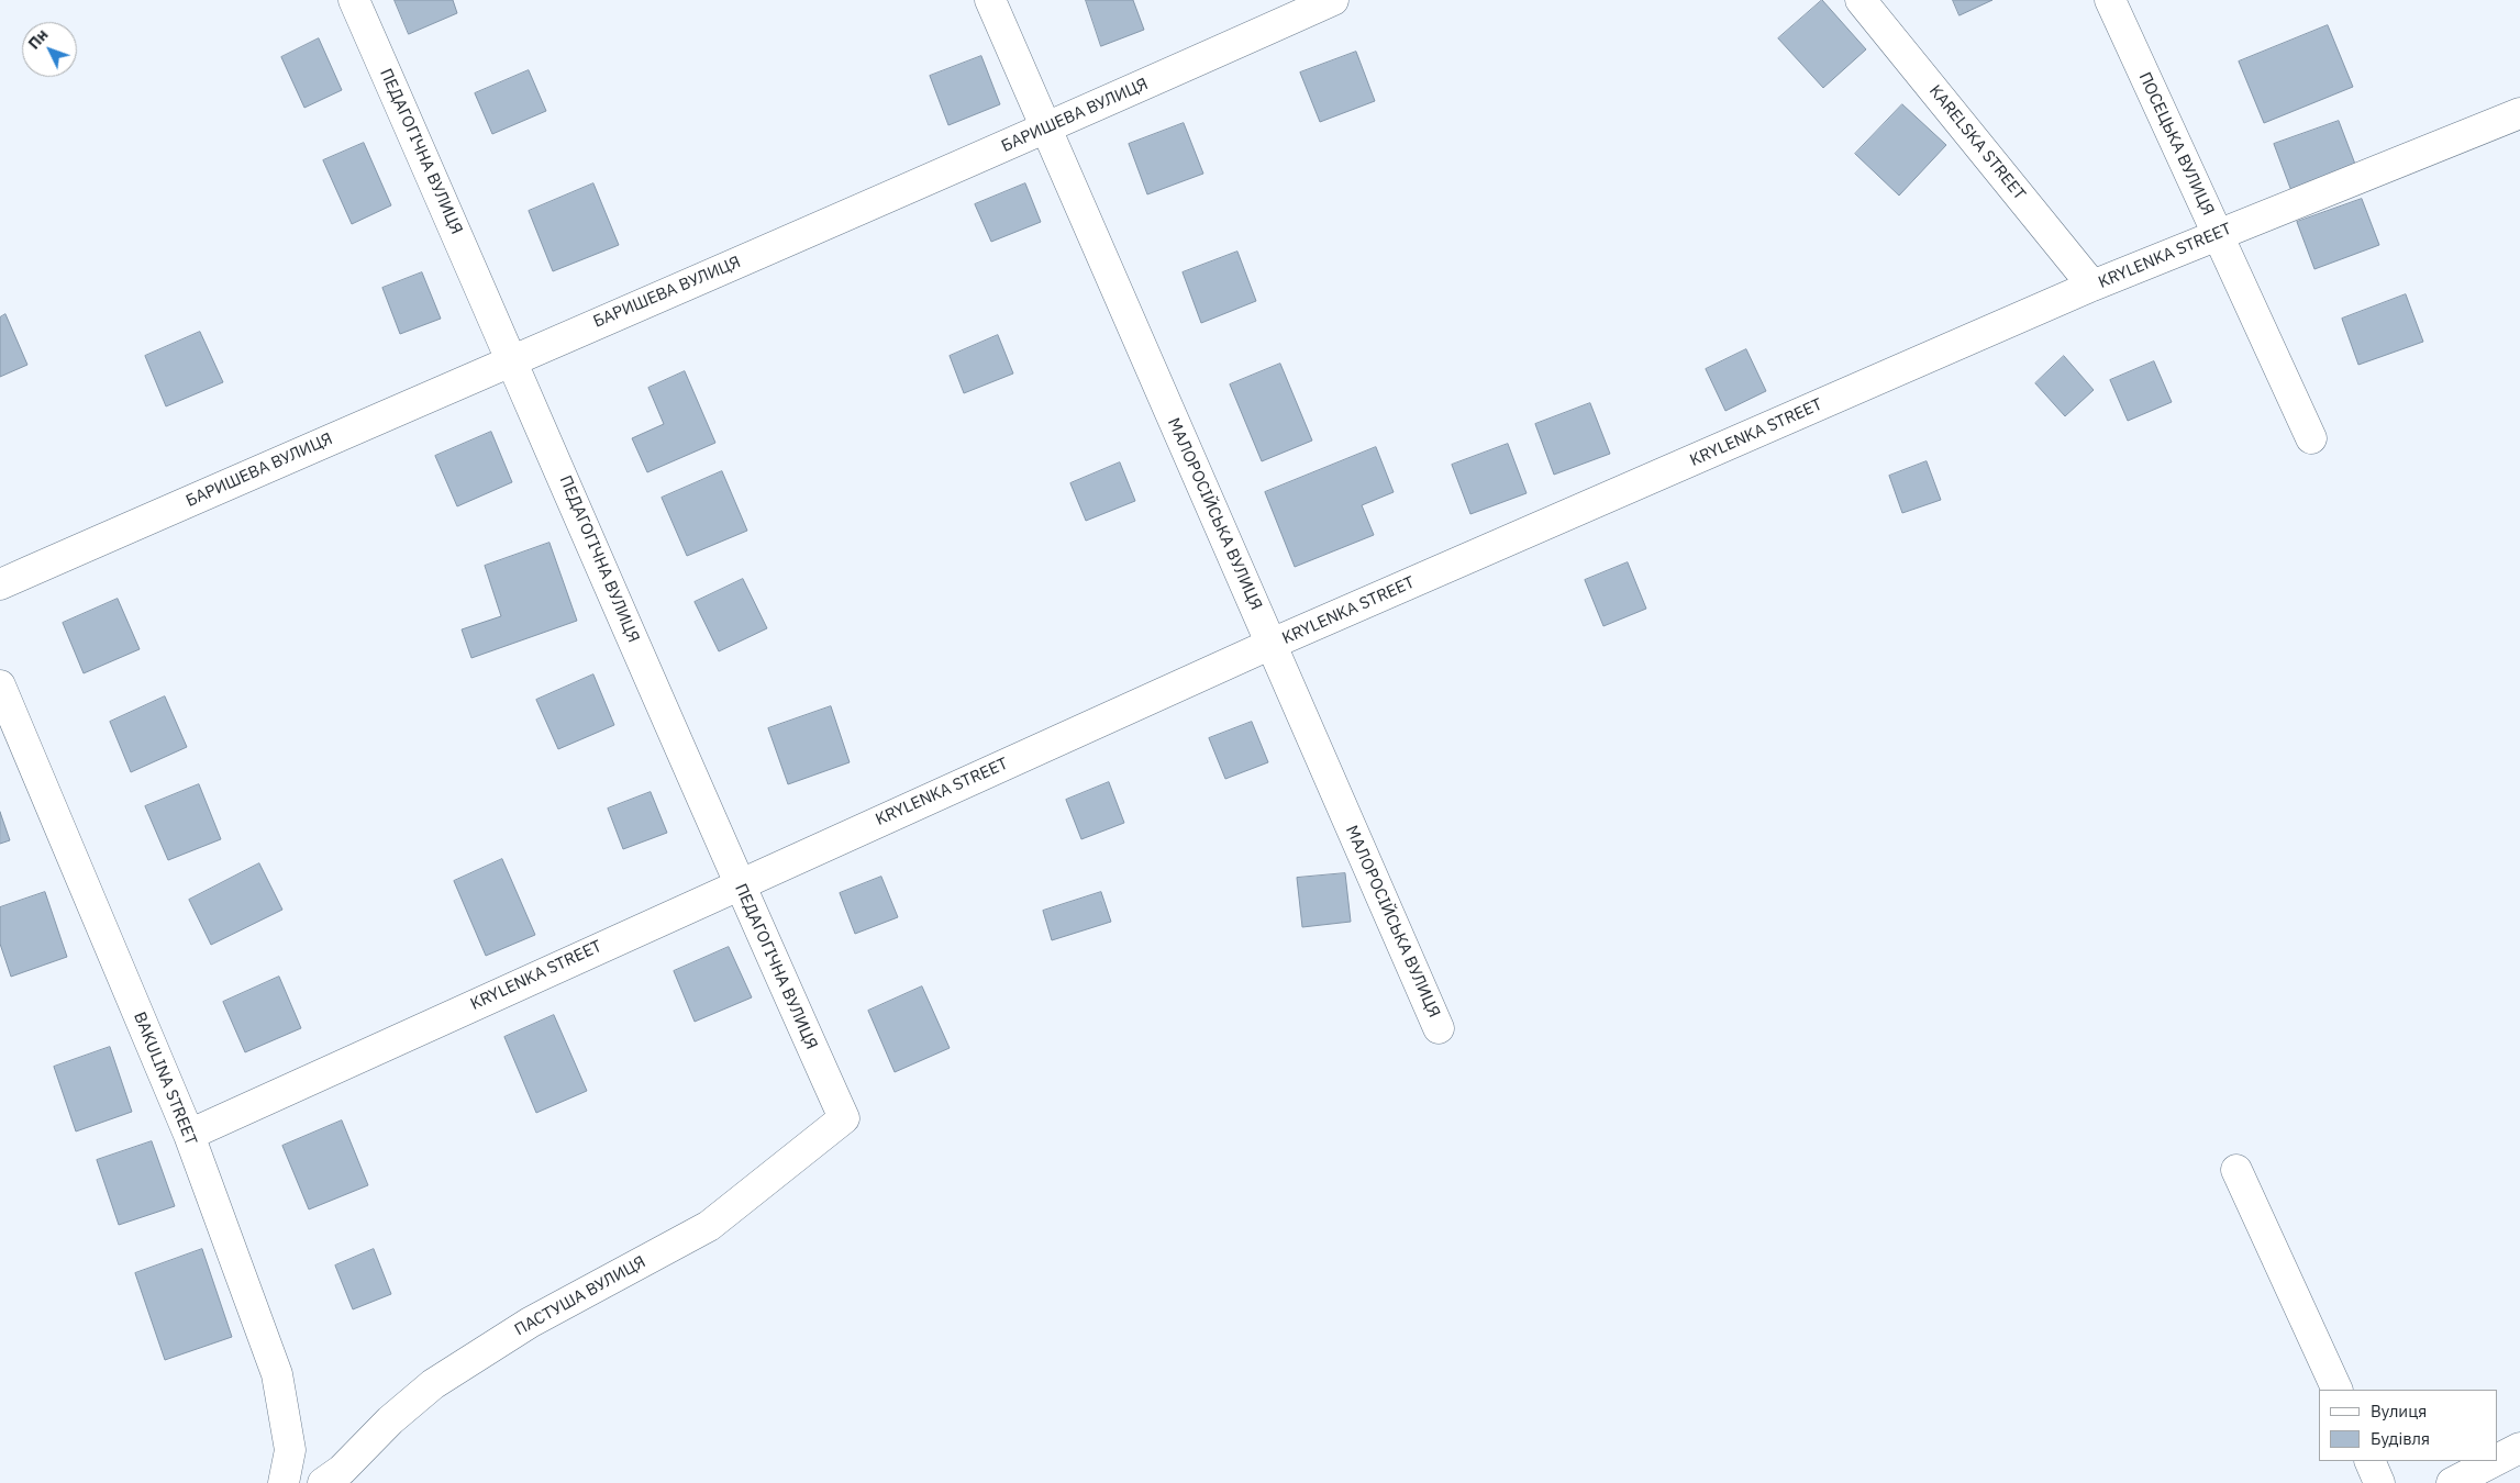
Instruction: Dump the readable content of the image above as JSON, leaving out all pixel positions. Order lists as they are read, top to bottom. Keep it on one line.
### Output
{"streets":{"street":["БАРИШЕВА ВУЛИЦЯ","KARELSKA STREET","ПОСЕЦЬКА ВУЛИЦЯ","ПЕДАГОГІЧНА ВУЛИЦЯ","KRYLENKA STREET","МАЛОРОСІЙСЬКА ВУЛИЦЯ","BAKULINA STREET","ПАСТУША ВУЛИЦЯ"]},"crossings":[["БАРИШЕВА ВУЛИЦЯ","ПЕДАГОГІЧНА ВУЛИЦЯ"],["БАРИШЕВА ВУЛИЦЯ","МАЛОРОСІЙСЬКА ВУЛИЦЯ"],["KARELSKA STREET","KRYLENKA STREET"],["ПОСЕЦЬКА ВУЛИЦЯ","KRYLENKA STREET"],["ПЕДАГОГІЧНА ВУЛИЦЯ","KRYLENKA STREET"],["ПЕДАГОГІЧНА ВУЛИЦЯ","ПАСТУША ВУЛИЦЯ"],["KRYLENKA STREET","МАЛОРОСІЙСЬКА ВУЛИЦЯ"],["KRYLENKA STREET","BAKULINA STREET"]],"legend":["Вулиця","Будівля"],"north":"top left"}
